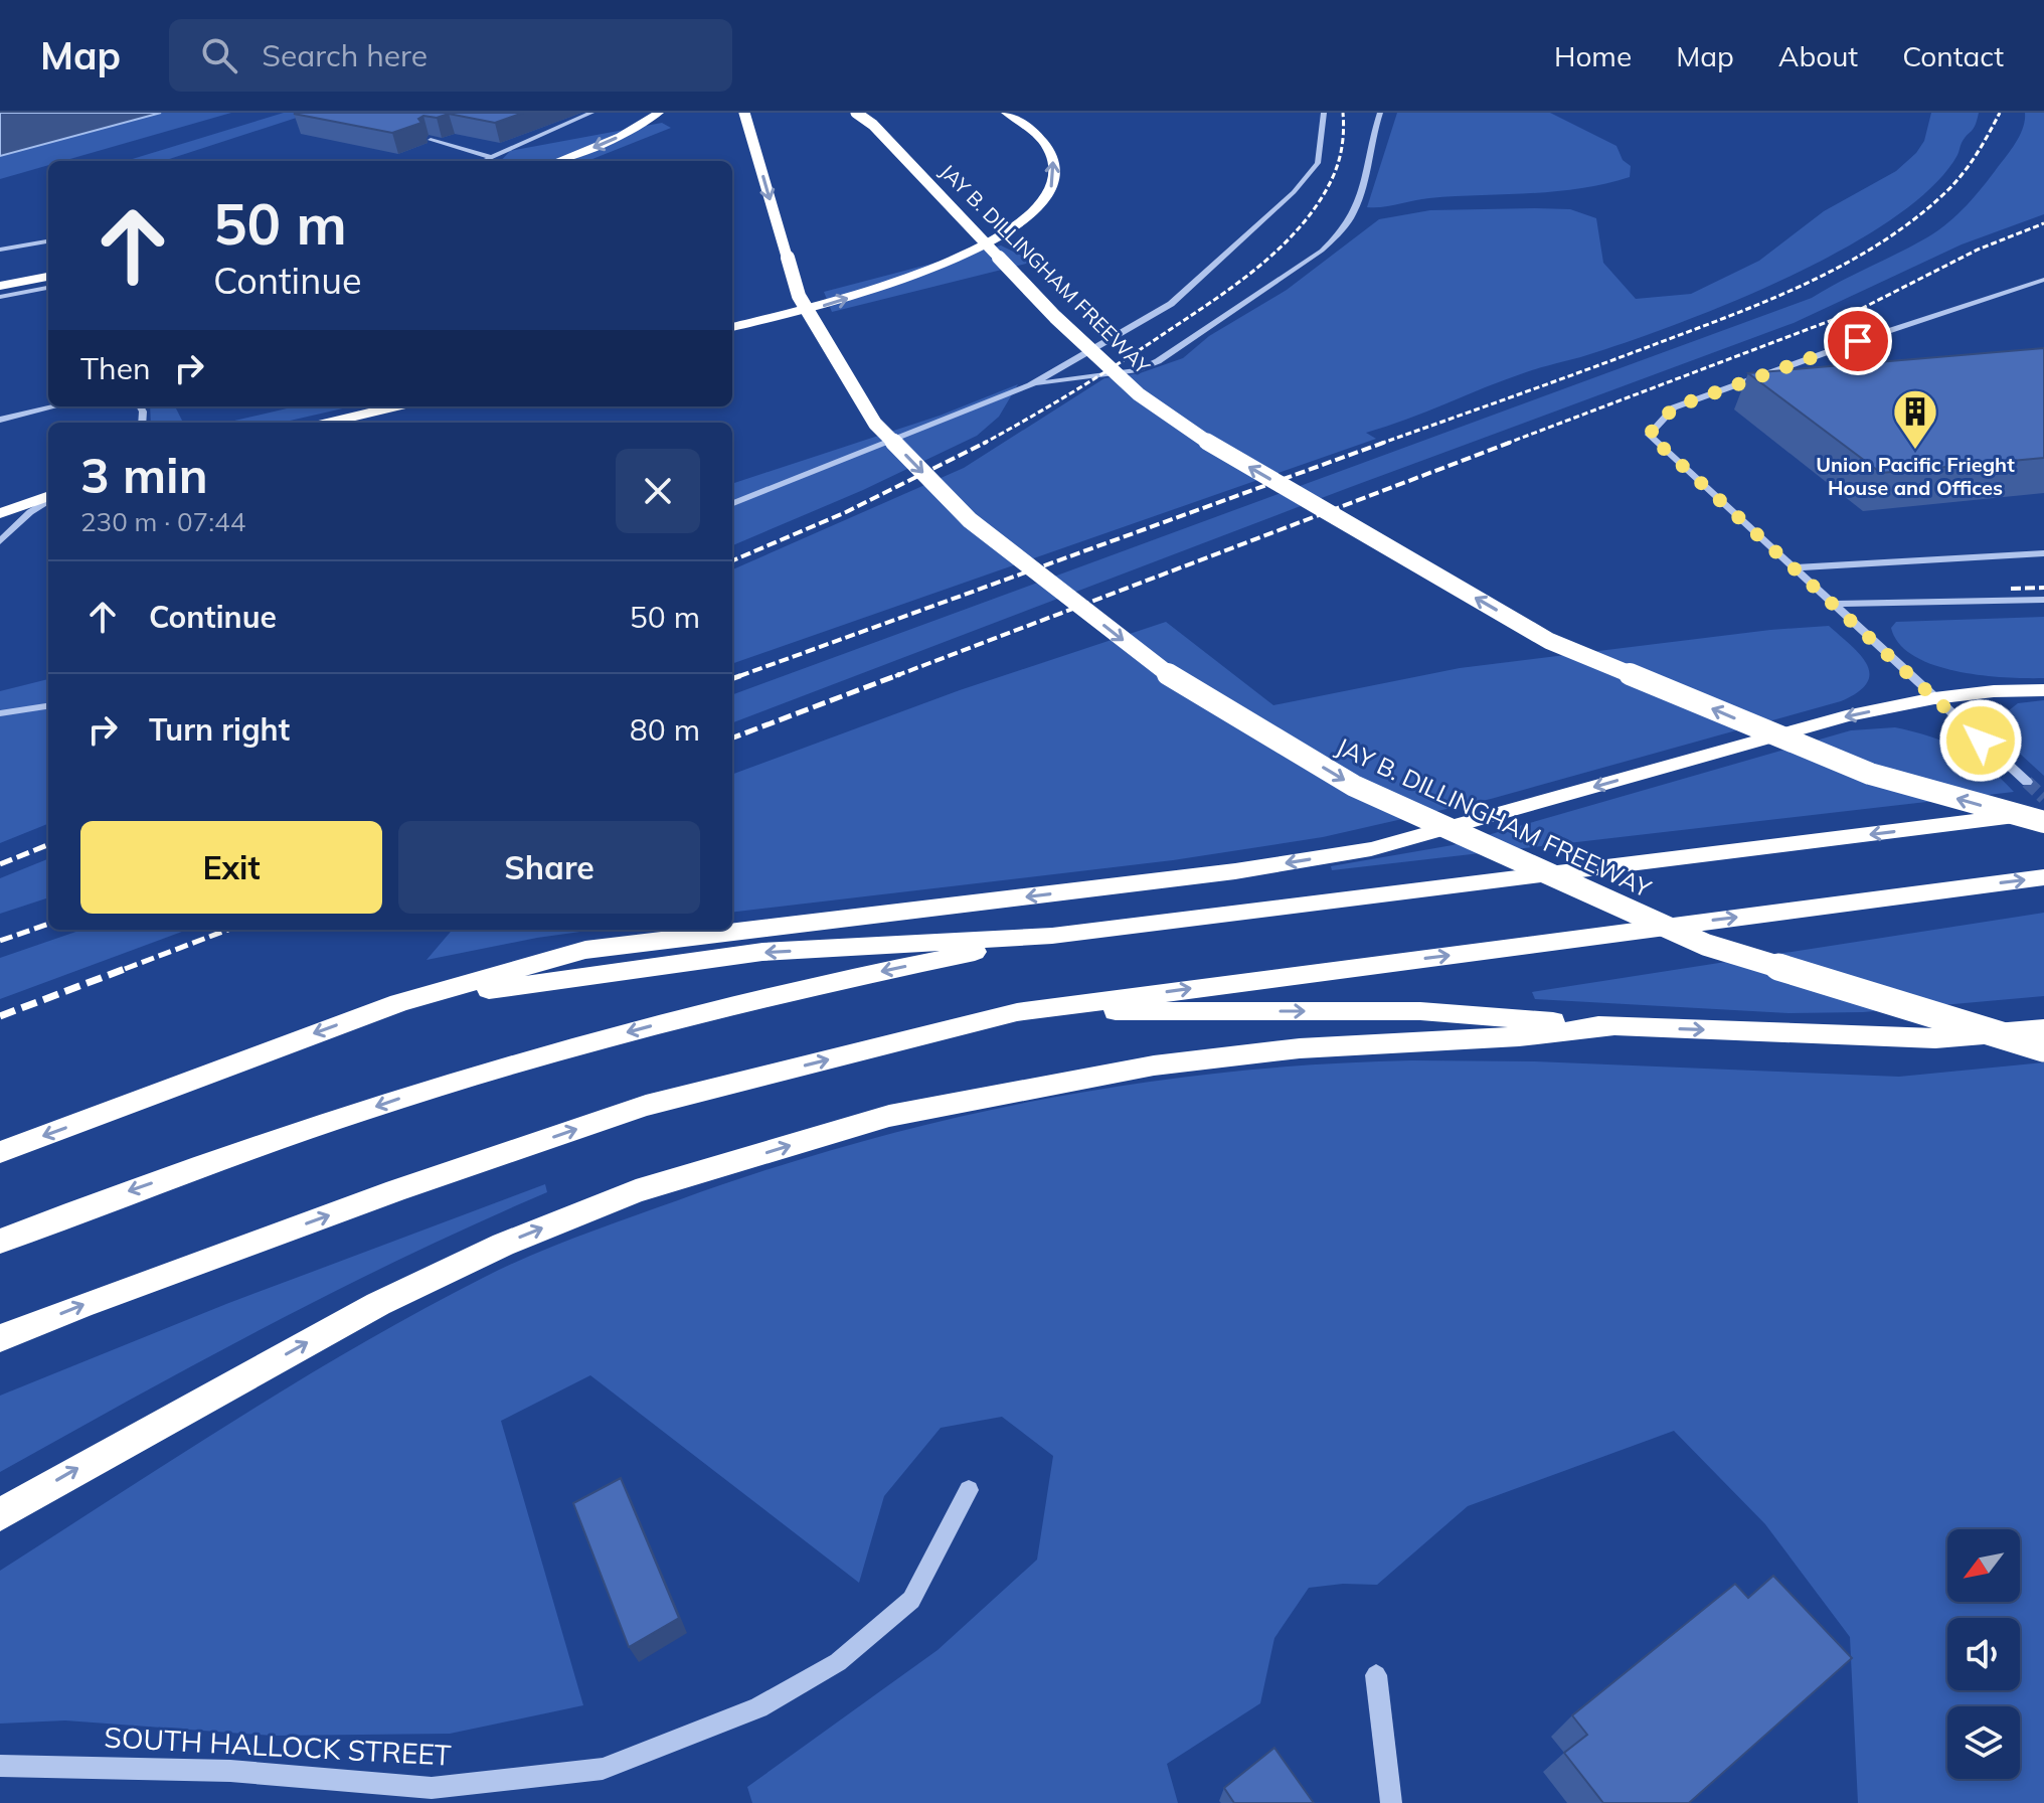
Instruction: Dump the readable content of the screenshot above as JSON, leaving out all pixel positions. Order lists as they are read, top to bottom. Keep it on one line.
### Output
{"streets":{"highway":["JAY B. DILLINGHAM FREEWAY"],"street":["SOUTH HALLOCK STREET"]},"places":{"building":["Union Pacific Frieght House and Offices"]},"north":"bottom left","page":{"header":"Map","search":"Search here","nav":["Home","Map","About","Contact"],"turn":["50 m","Continue"],"then":"Then","heading":["3 min","230 m · 07:44"],"list":[{"name":"Continue","value":"50 m"},{"name":"Turn right","value":"80 m"}],"buttons":["Exit","Share"]}}
